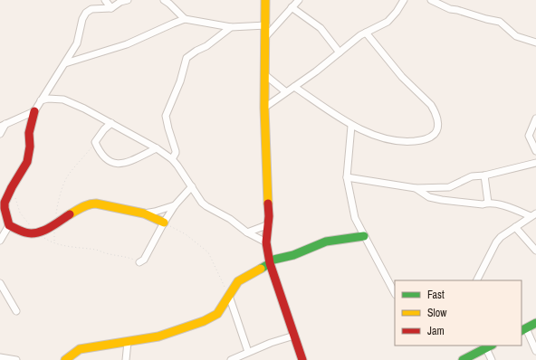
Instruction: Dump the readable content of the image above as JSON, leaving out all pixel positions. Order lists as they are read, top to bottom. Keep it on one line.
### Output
{"legend":["Fast","Slow","Jam"]}
